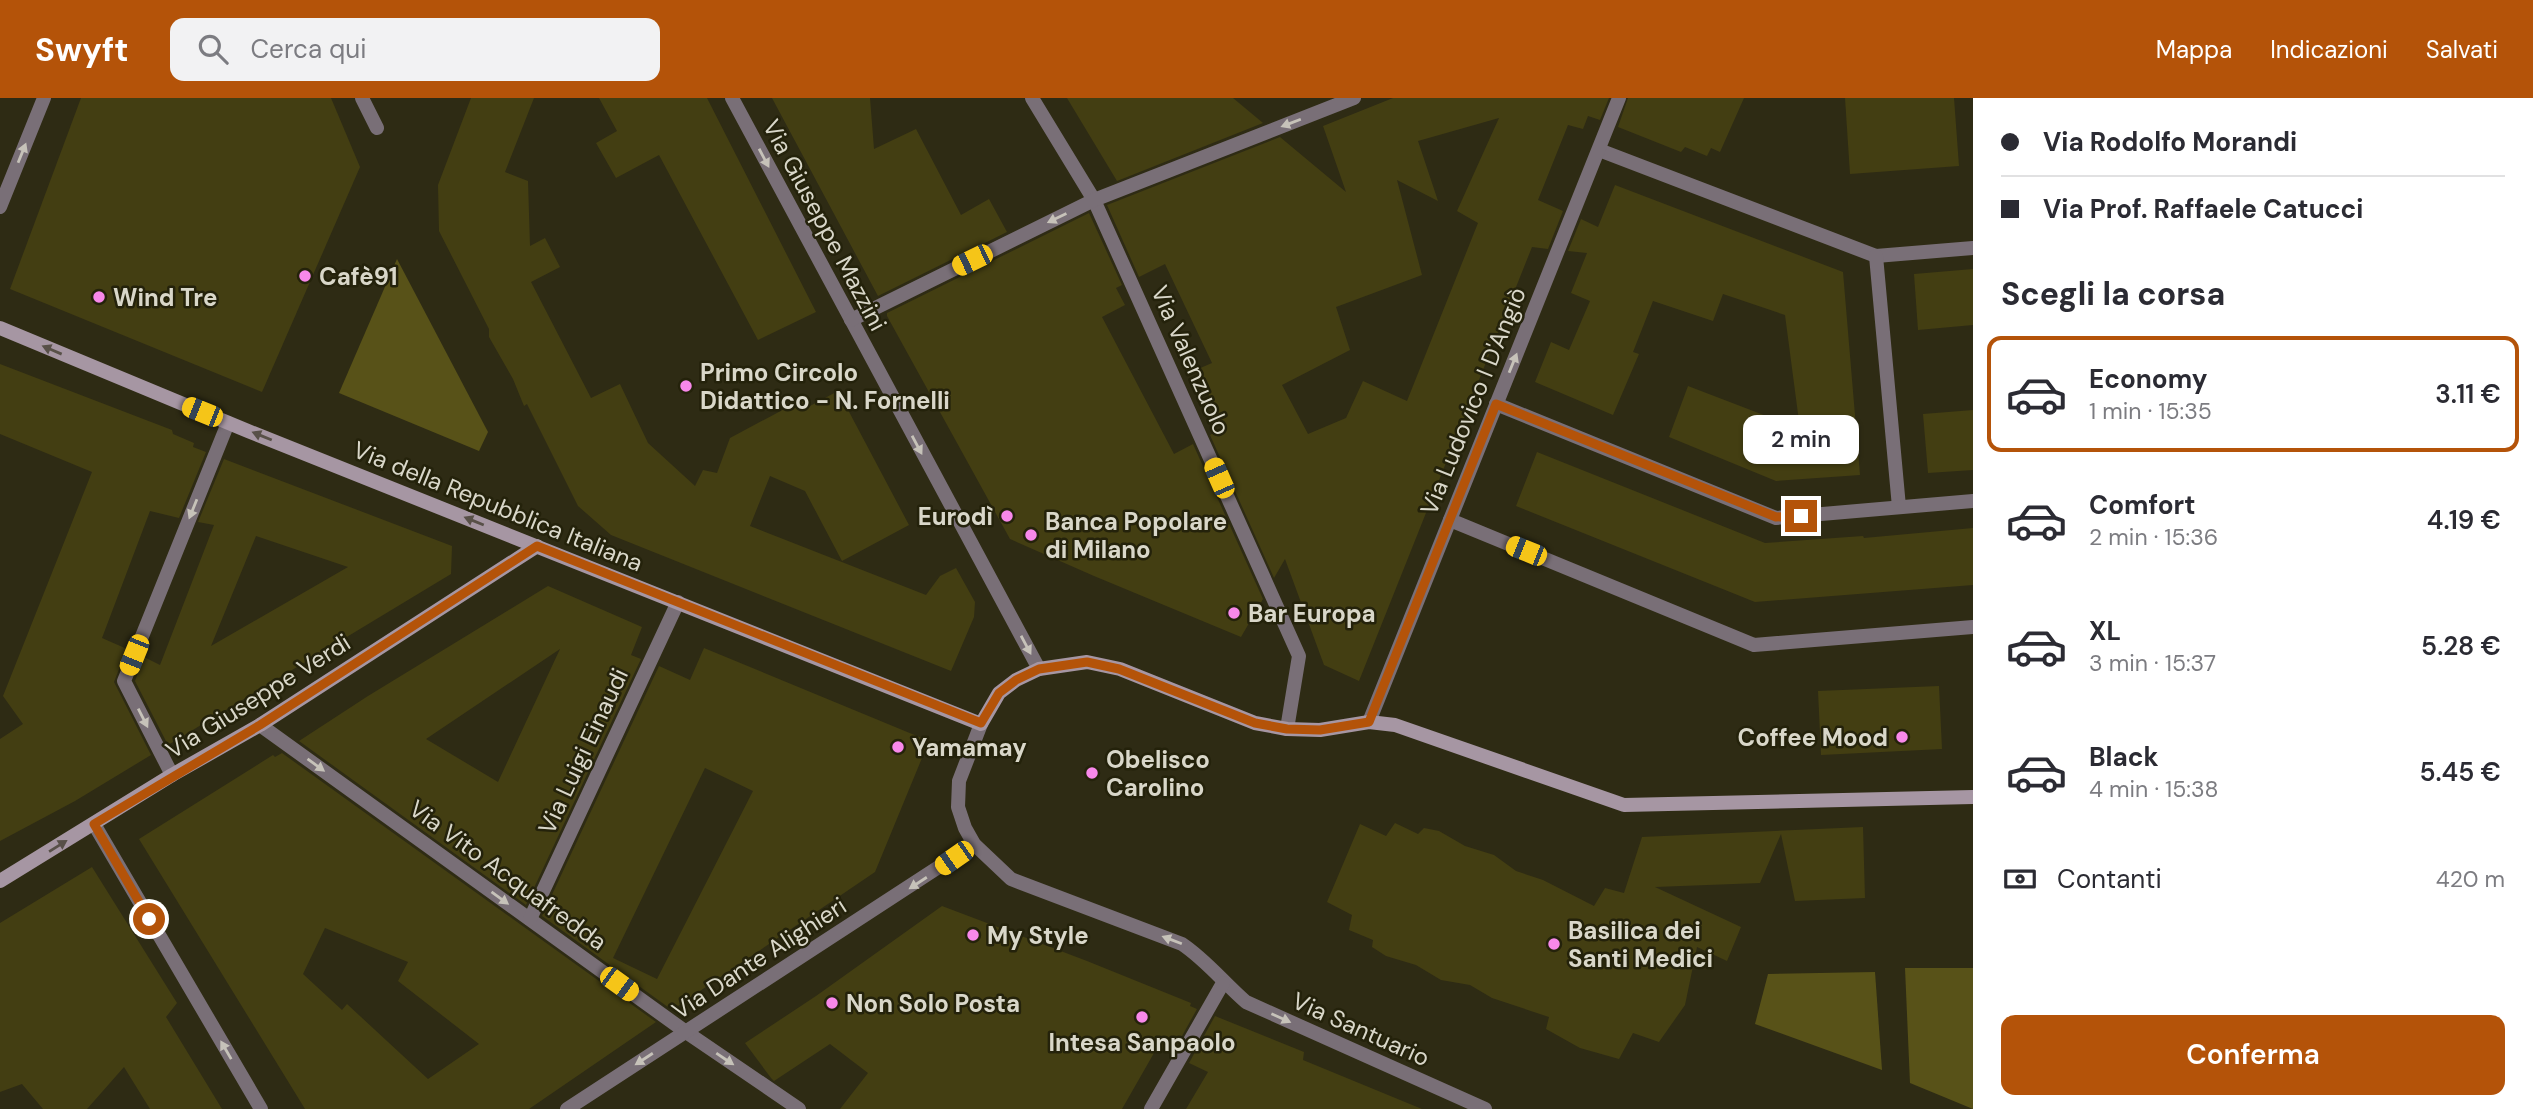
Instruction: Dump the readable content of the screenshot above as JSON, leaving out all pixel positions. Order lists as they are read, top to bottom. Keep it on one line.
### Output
{"streets":{"street":["Via Giuseppe Mazzini","Via Valenzuolo","Via Ludovico I D'Angiò","Via della Repubblica Italiana","Via Giuseppe Verdi","Via Luigi Einaudi","Via Vito Acquafredda","Via Dante Alighieri","Via Santuario"]},"crossings":[["Via della Repubblica Italiana","Via Giuseppe Verdi"],["Via della Repubblica Italiana","Via Luigi Einaudi"],["Via Giuseppe Verdi","Via Vito Acquafredda"],["Via Luigi Einaudi","Via Vito Acquafredda"],["Via Vito Acquafredda","Via Dante Alighieri"],["Via Dante Alighieri","Via Santuario"]],"one_way":["Via Giuseppe Mazzini","Via Ludovico I D'Angiò","Via della Repubblica Italiana","Via Vito Acquafredda","Via Dante Alighieri"],"places":["Cafè91","Wind Tre","Primo Circolo Didattico - N. Fornelli","Eurodì","Banca Popolare di Milano","Bar Europa","Coffee Mood","Yamamay","Obelisco Carolino","My Style","Basilica dei Santi Medici","Non Solo Posta","Intesa Sanpaolo"],"page":{"header":"Swyft","search":"Cerca qui","nav":["Mappa","Indicazioni","Salvati"],"banner":["Via Rodolfo Morandi","Via Prof. Raffaele Catucci"],"heading":"Scegli la corsa","list":[{"name":"Economy","note":"1 min · 15:35","value":"3.11 €"},{"name":"Comfort","note":"2 min · 15:36","value":"4.19 €"},{"name":"XL","note":"3 min · 15:37","value":"5.28 €"},{"name":"Black","note":"4 min · 15:38","value":"5.45 €"}],"bubble":"2 min","pay":["Contanti","420 m"],"buttons":"Conferma"}}
